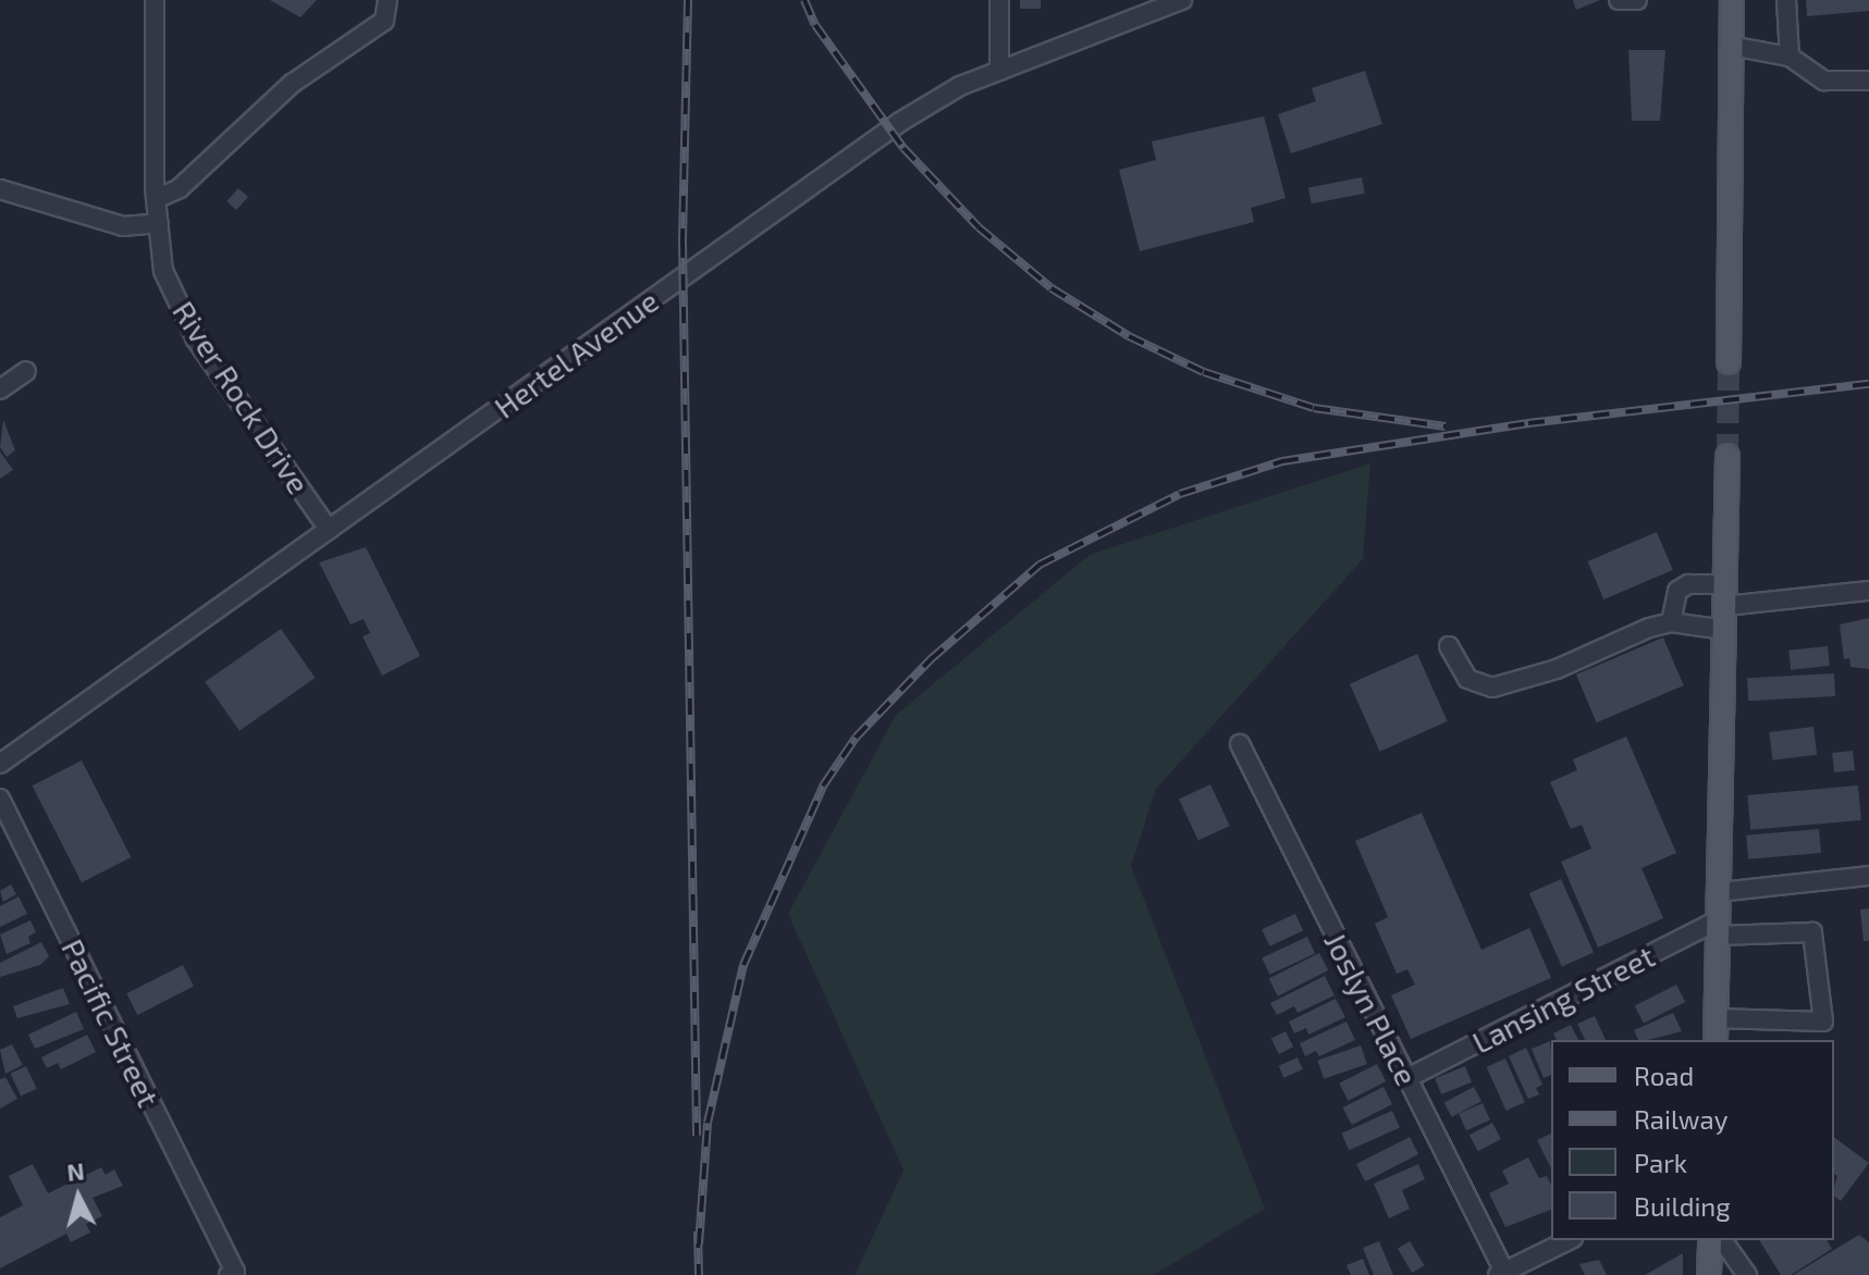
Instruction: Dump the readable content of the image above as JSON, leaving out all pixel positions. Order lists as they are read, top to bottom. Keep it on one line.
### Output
{"streets":{"street":["Hertel Avenue","River Rock Drive","Lansing Street","Joslyn Place","Pacific Street"]},"crossings":[["Hertel Avenue","River Rock Drive"],["Lansing Street","Joslyn Place"]],"legend":["Road","Railway","Park","Building"],"north":"top"}
